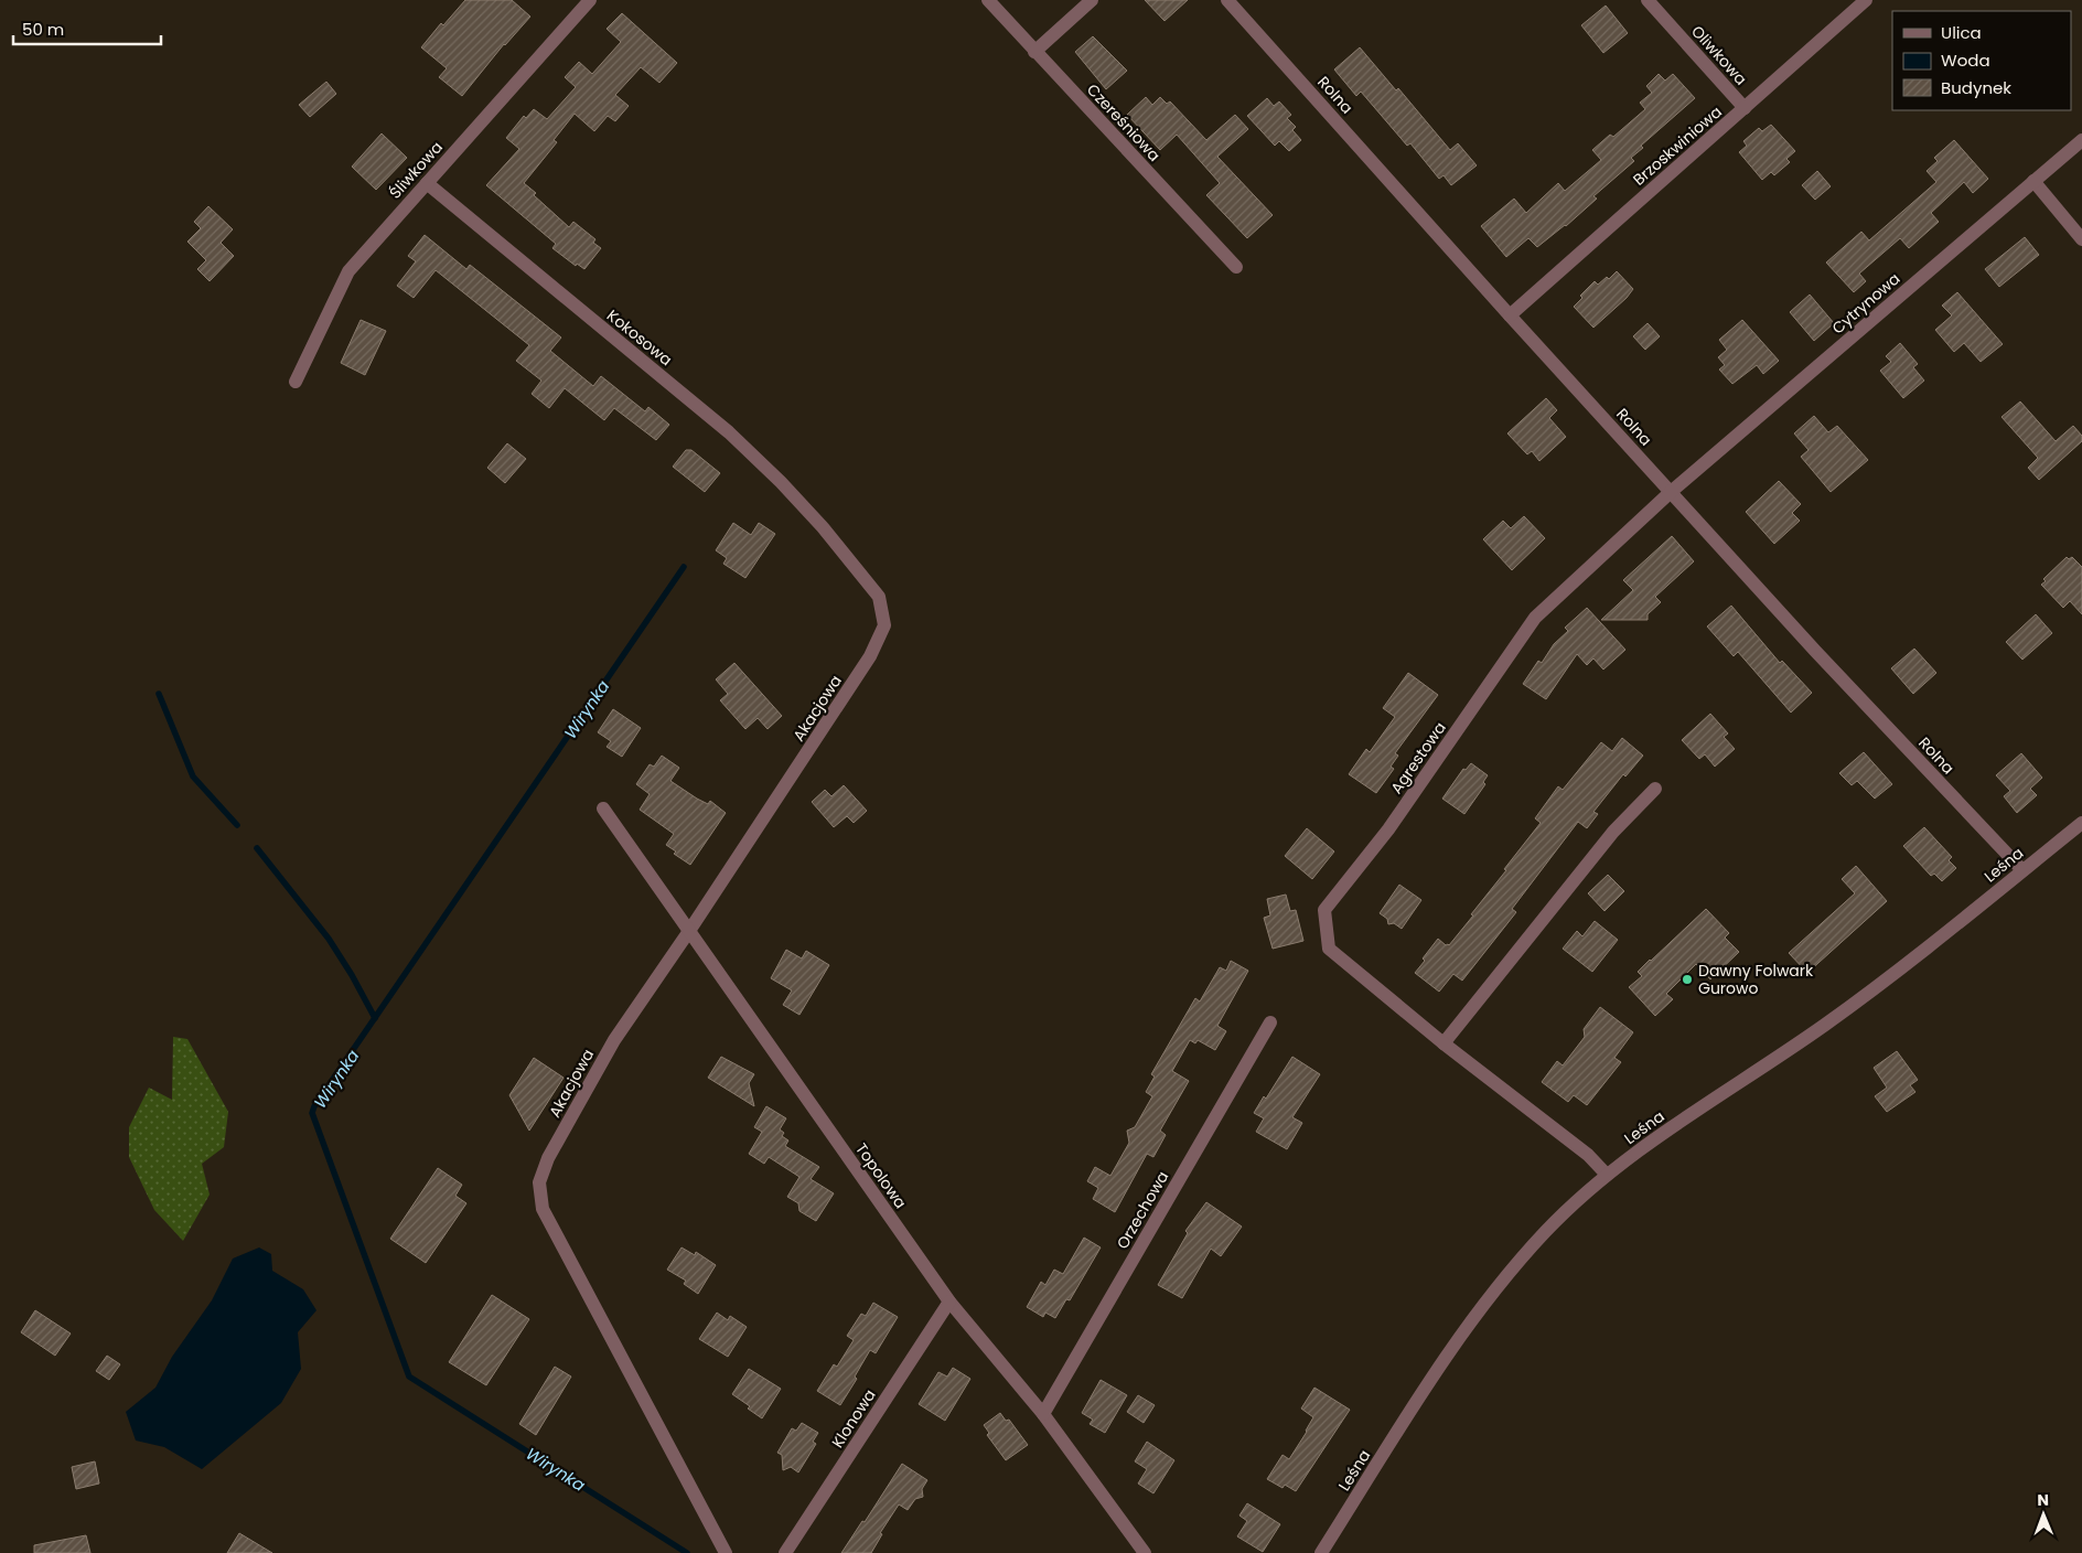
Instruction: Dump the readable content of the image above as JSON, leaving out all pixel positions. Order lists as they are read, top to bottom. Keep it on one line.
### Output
{"streets":{"street":["Oliwkowa","Rolna","Czereśniowa","Brzoskwiniowa","Śliwkowa","Cytrynowa","Kokosowa","Akacjowa","Agrestowa","Leśna","Topolowa","Orzechowa","Klonowa"]},"crossings":[["Oliwkowa","Brzoskwiniowa"],["Rolna","Brzoskwiniowa"],["Rolna","Cytrynowa"],["Rolna","Agrestowa"],["Rolna","Leśna"],["Śliwkowa","Kokosowa"],["Cytrynowa","Agrestowa"],["Kokosowa","Akacjowa"],["Akacjowa","Topolowa"],["Agrestowa","Leśna"],["Topolowa","Orzechowa"],["Topolowa","Klonowa"]],"water":["Wirynka"],"places":["Dawny Folwark Gurowo"],"legend":["Ulica","Woda","Budynek"],"scale_bar":"50 m","north":"top"}
